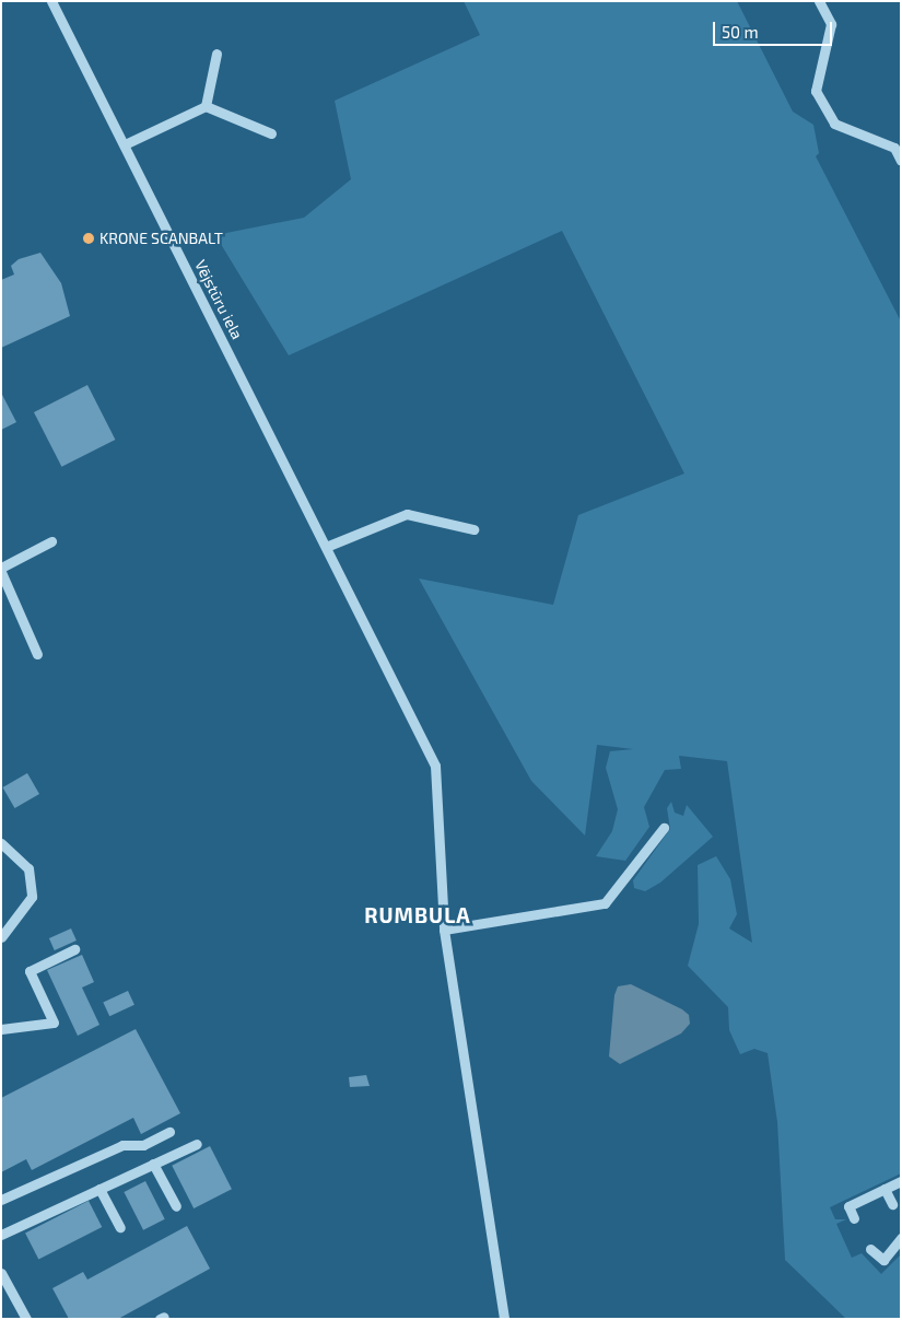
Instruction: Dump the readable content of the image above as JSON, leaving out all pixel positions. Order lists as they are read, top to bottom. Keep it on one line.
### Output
{"streets":{"street":["Vējstūru iela"]},"districts":["RUMBULA"],"places":["KRONE SCANBALT"],"scale_bar":"50 m"}
